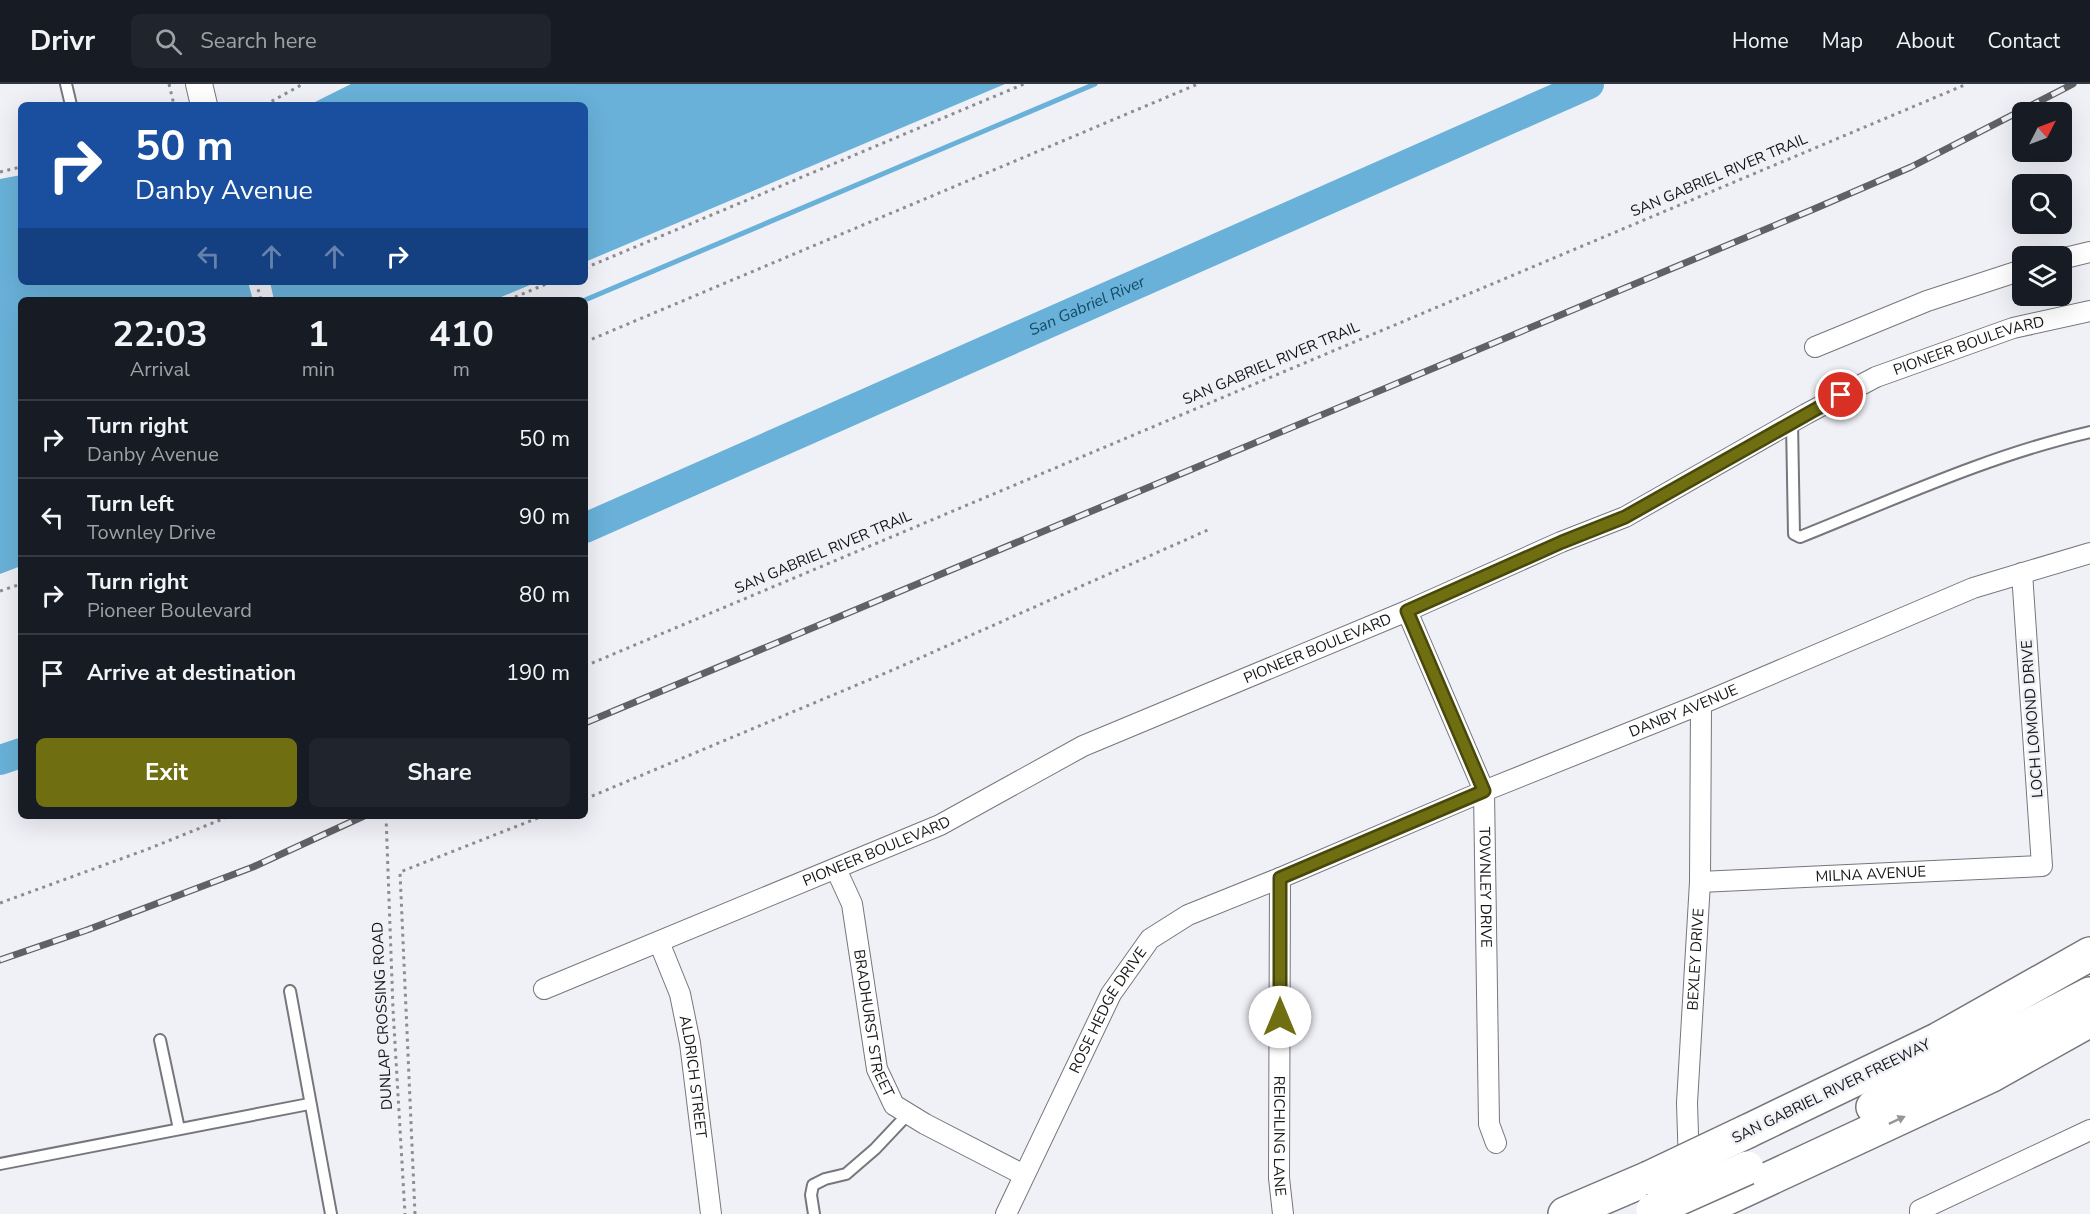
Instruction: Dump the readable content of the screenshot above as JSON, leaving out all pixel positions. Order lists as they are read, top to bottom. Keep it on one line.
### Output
{"streets":{"highway":["SAN GABRIEL RIVER FREEWAY"],"street":["PIONEER BOULEVARD","DANBY AVENUE","LOCH LOMOND DRIVE","MILNA AVENUE","TOWNLEY DRIVE","BEXLEY DRIVE","ROSE HEDGE DRIVE","BRADHURST STREET","ALDRICH STREET","REICHLING LANE"],"path":["SAN GABRIEL RIVER TRAIL","DUNLAP CROSSING ROAD"]},"crossings":[["PIONEER BOULEVARD","TOWNLEY DRIVE"],["PIONEER BOULEVARD","BRADHURST STREET"],["PIONEER BOULEVARD","ALDRICH STREET"],["DANBY AVENUE","LOCH LOMOND DRIVE"],["DANBY AVENUE","TOWNLEY DRIVE"],["DANBY AVENUE","BEXLEY DRIVE"],["DANBY AVENUE","ROSE HEDGE DRIVE"],["DANBY AVENUE","REICHLING LANE"],["LOCH LOMOND DRIVE","MILNA AVENUE"],["MILNA AVENUE","BEXLEY DRIVE"],["BEXLEY DRIVE","SAN GABRIEL RIVER FREEWAY"],["ROSE HEDGE DRIVE","BRADHURST STREET"],["ROSE HEDGE DRIVE","REICHLING LANE"]],"water":["San Gabriel River"],"north":"top right","page":{"header":"Drivr","search":"Search here","nav":["Home","Map","About","Contact"],"turn":["50 m","Danby Avenue"],"eta":["22:03","Arrival","1","min","410","m"],"list":[{"name":"Turn right","note":"Danby Avenue","value":"50 m"},{"name":"Turn left","note":"Townley Drive","value":"90 m"},{"name":"Turn right","note":"Pioneer Boulevard","value":"80 m"},{"name":"Arrive at destination","value":"190 m"}],"buttons":["Exit","Share"]}}
